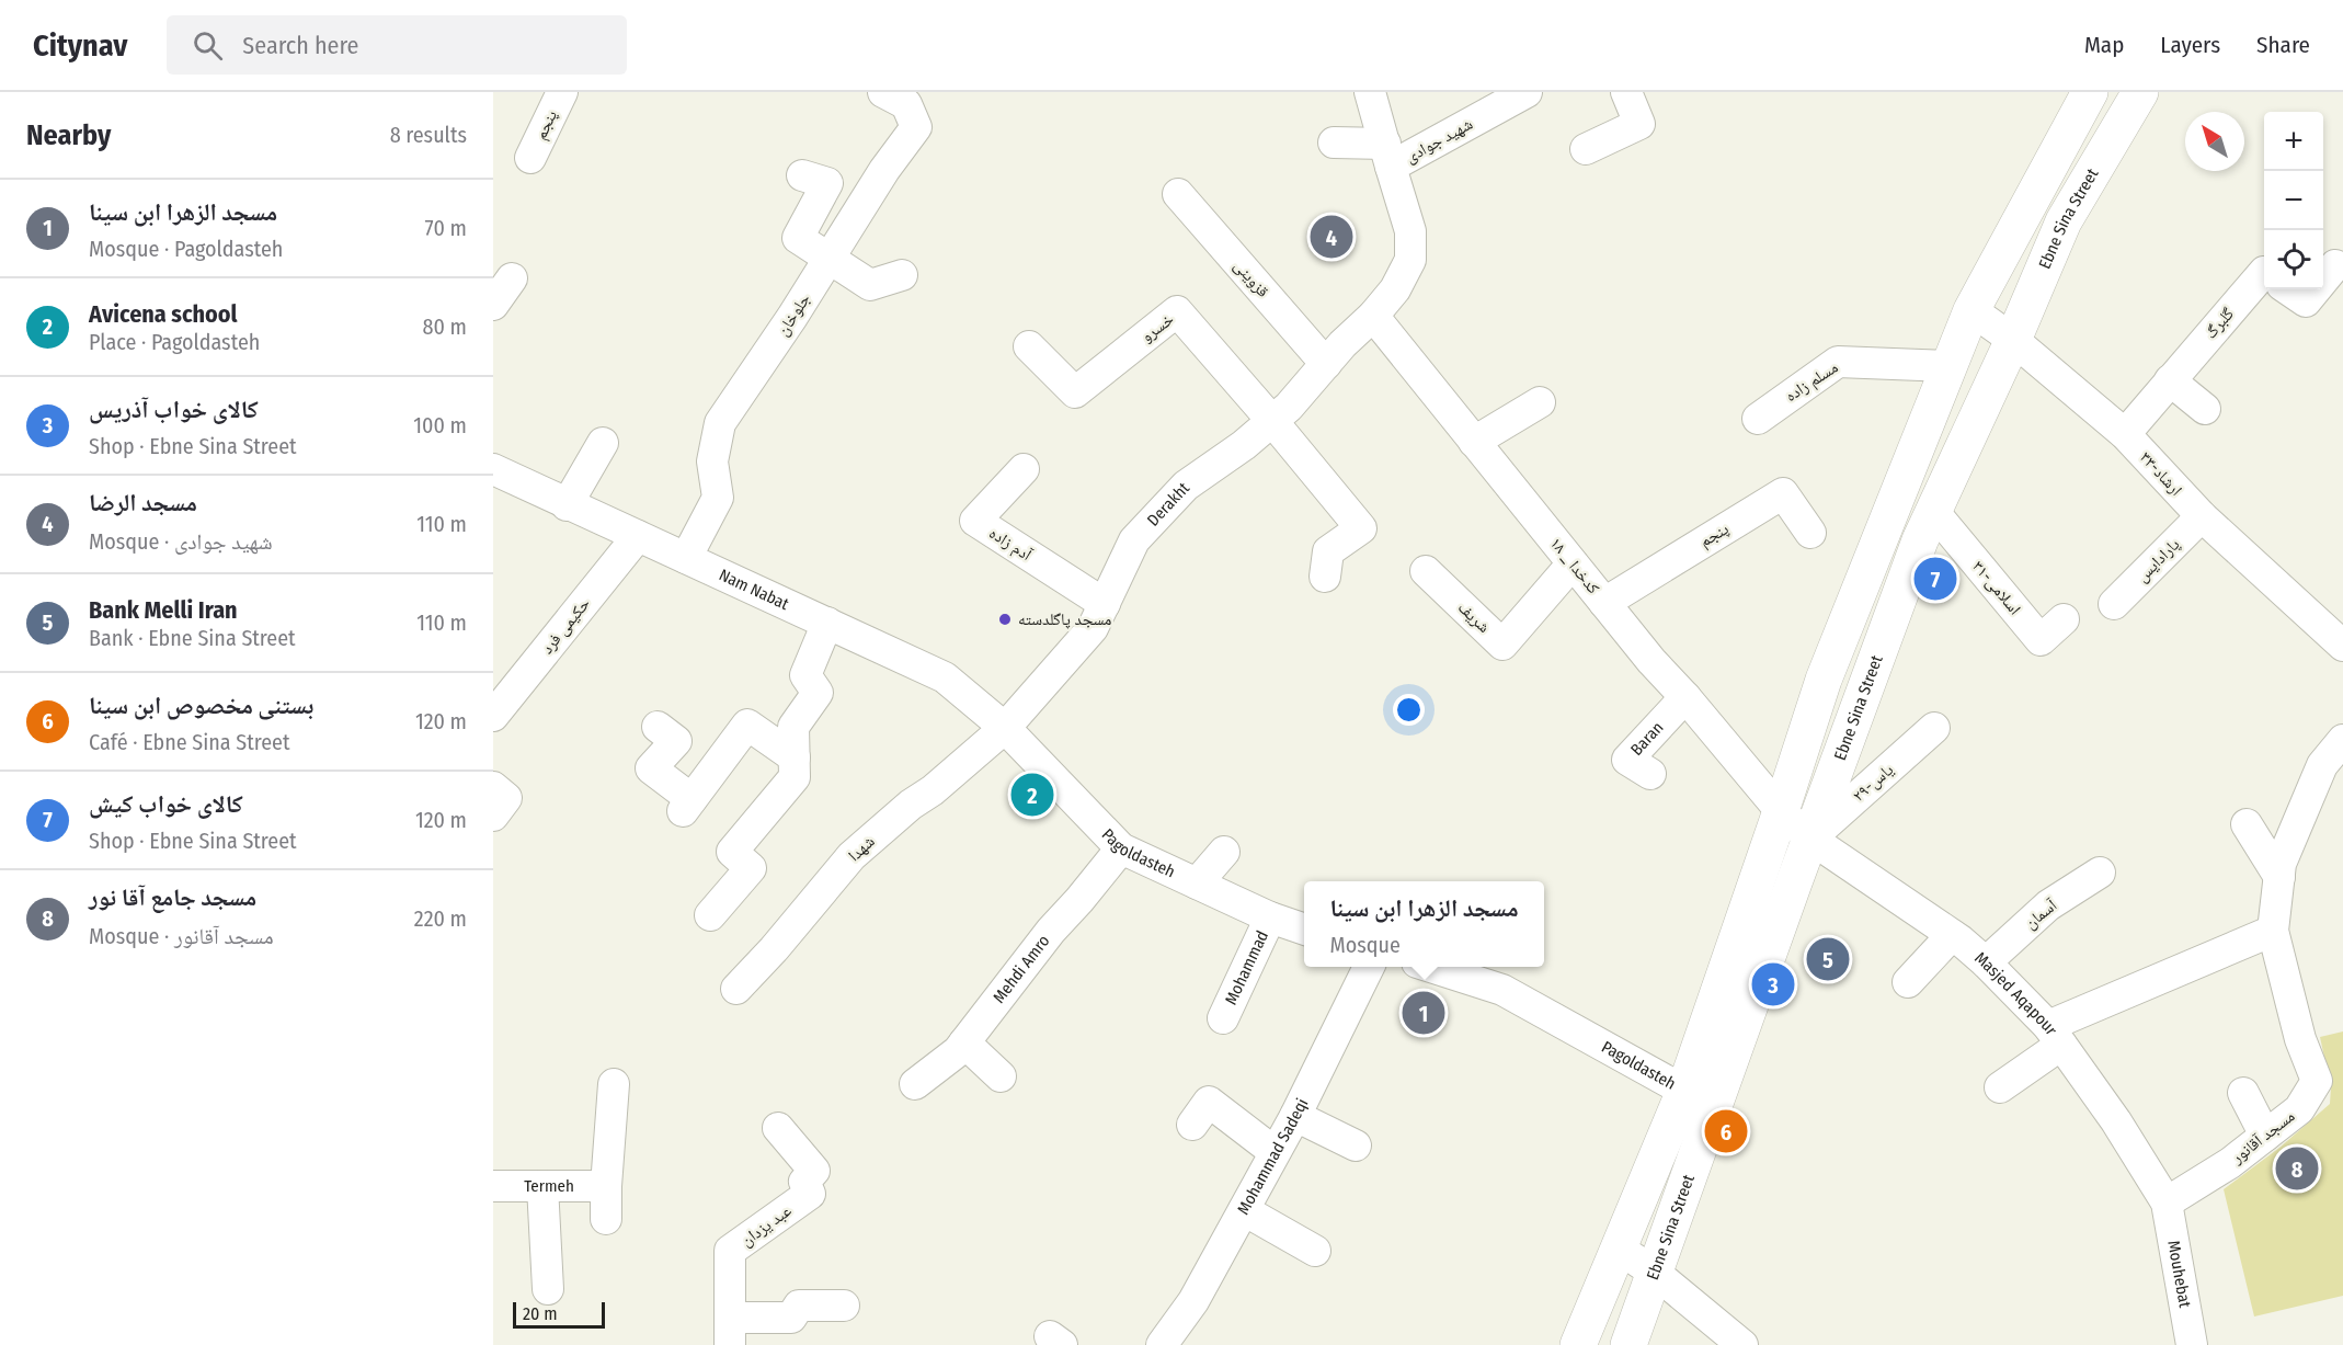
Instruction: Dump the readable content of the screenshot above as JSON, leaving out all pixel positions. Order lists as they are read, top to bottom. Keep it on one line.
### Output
{"streets":{"main road":["Ebne Sina Street"],"street":["پنجم","شهید جوادی","قزوینی","جلوخان","گلبرگ","خسرو","مسلم زاده","۳۳-ارشاد","Derakht","آدم زاده","پارادایس","۱۸ _ کدخدا","۳۱-اسلامی","Nam Nabat","شریف","حکیمی فرد","Baran","۲۹-یاس","شهدا","Pagoldasteh","آسمان","Mohammad","Mehdi Amro","Masjed Aqapour","مسجد آقانور","Mohammad Sadeqi","Termeh","عبد یزدان","Mouhebat"]},"crossings":[["پنجم","۱۸ _ کدخدا"],["شهید جوادی","Derakht"],["شهید جوادی","۱۸ _ کدخدا"],["Ebne Sina Street","مسلم زاده"],["Ebne Sina Street","۳۳-ارشاد"],["Ebne Sina Street","۱۸ _ کدخدا"],["Ebne Sina Street","۳۱-اسلامی"],["Ebne Sina Street","۲۹-یاس"],["Ebne Sina Street","Pagoldasteh"],["Ebne Sina Street","Masjed Aqapour"],["قزوینی","Derakht"],["جلوخان","Nam Nabat"],["گلبرگ","۳۳-ارشاد"],["خسرو","Derakht"],["۳۳-ارشاد","پارادایس"],["Derakht","آدم زاده"],["Derakht","۱۸ _ کدخدا"],["Derakht","Nam Nabat"],["Derakht","شهدا"],["Derakht","Pagoldasteh"],["۱۸ _ کدخدا","شریف"],["۱۸ _ کدخدا","Baran"],["۱۸ _ کدخدا","۲۹-یاس"],["۱۸ _ کدخدا","Masjed Aqapour"],["Nam Nabat","حکیمی فرد"],["Nam Nabat","شهدا"],["Nam Nabat","Pagoldasteh"],["۲۹-یاس","Masjed Aqapour"],["شهدا","Pagoldasteh"],["Pagoldasteh","Mohammad"],["Pagoldasteh","Mehdi Amro"],["آسمان","Masjed Aqapour"],["Masjed Aqapour","مسجد آقانور"],["Masjed Aqapour","Mouhebat"],["مسجد آقانور","Mouhebat"]],"places":["مسجد پاگلدسته"],"scale_bar":"20 m","north":"top left","page":{"header":"Citynav","search":"Search here","nav":["Map","Layers","Share"],"heading":["Nearby","8 results"],"map_buttons":["+","−"],"list":[{"mark":"1","name":"مسجد الزهرا ابن سینا","note":"Mosque · Pagoldasteh","value":"70 m"},{"mark":"2","name":"Avicena school","note":"Place · Pagoldasteh","value":"80 m"},{"mark":"3","name":"کالای خواب آذریس","note":"Shop · Ebne Sina Street","value":"100 m"},{"mark":"4","name":"مسجد الرضا","note":"Mosque · شهید جوادی","value":"110 m"},{"mark":"5","name":"Bank Melli Iran","note":"Bank · Ebne Sina Street","value":"110 m"},{"mark":"6","name":"بستنی مخصوص ابن سینا","note":"Café · Ebne Sina Street","value":"120 m"},{"mark":"7","name":"کالای خواب کیش","note":"Shop · Ebne Sina Street","value":"120 m"},{"mark":"8","name":"مسجد جامع آقا نور","note":"Mosque · مسجد آقانور","value":"220 m"}],"pins":["4","7","2","5","3","1","6","8"],"popup":["مسجد الزهرا ابن سینا","Mosque"],"scale":"20 m"}}
